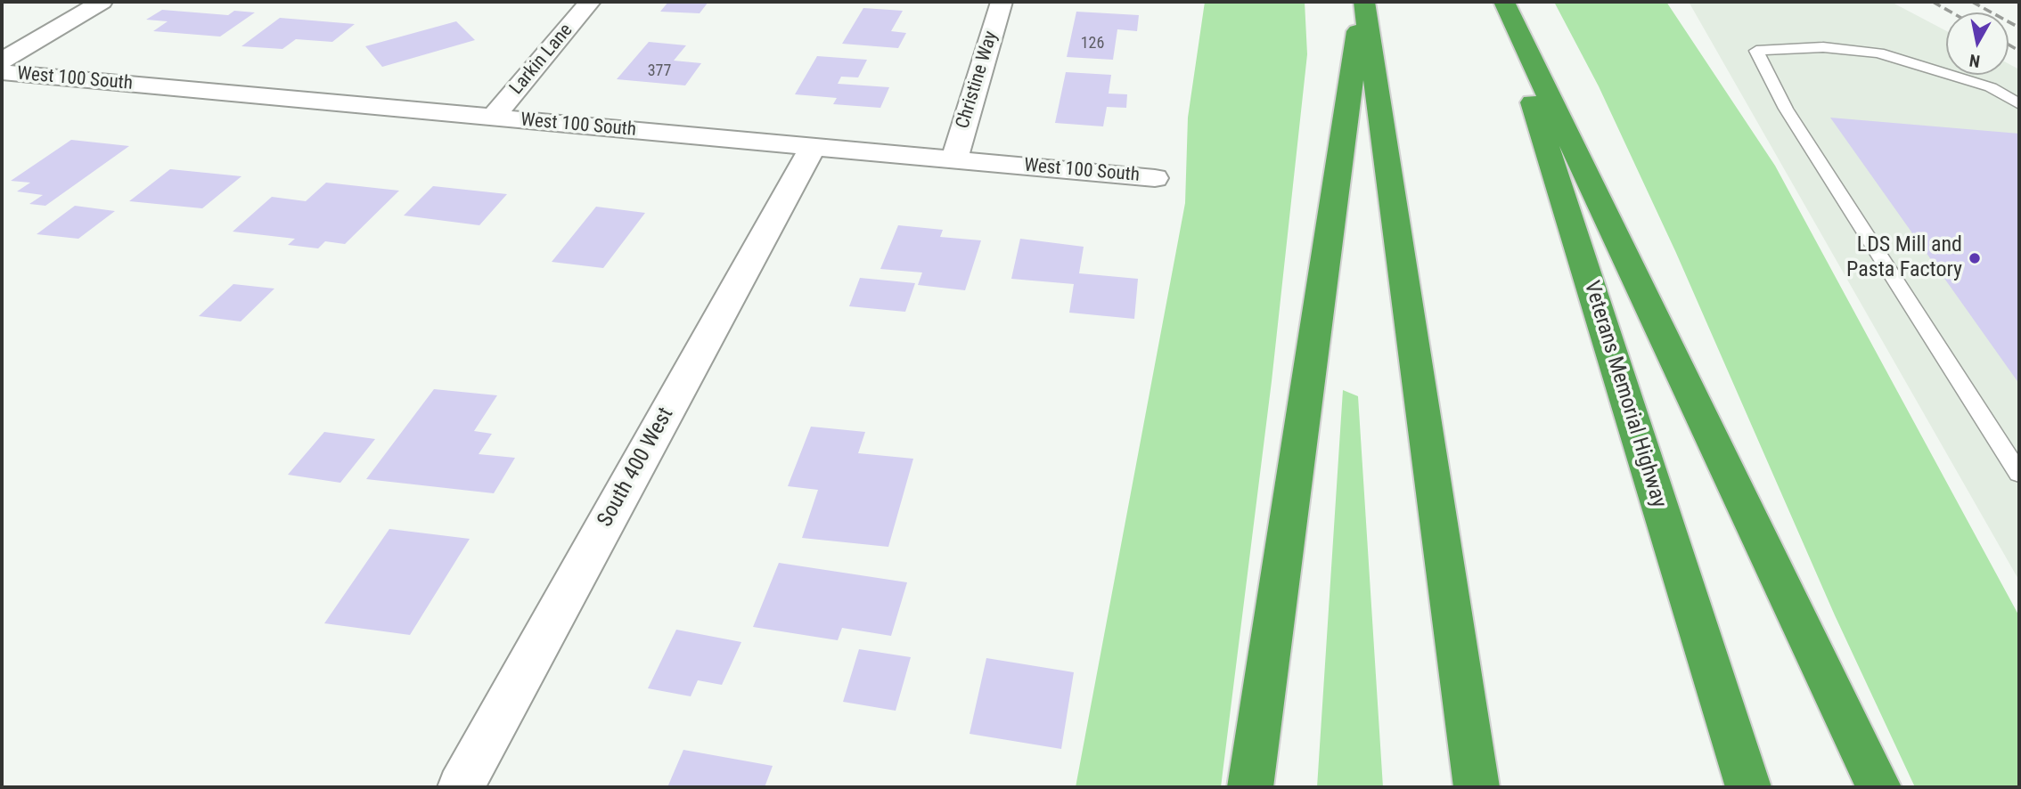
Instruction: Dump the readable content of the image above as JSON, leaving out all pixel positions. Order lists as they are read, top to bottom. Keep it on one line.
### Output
{"streets":{"highway":["Veterans Memorial Highway"],"street":["Larkin Lane","West 100 South","Christine Way","South 400 West"]},"crossings":[["Larkin Lane","West 100 South"],["West 100 South","Christine Way"],["West 100 South","South 400 West"]],"places":["LDS Mill and Pasta Factory"],"house_numbers":["126","377"],"north":"bottom"}
